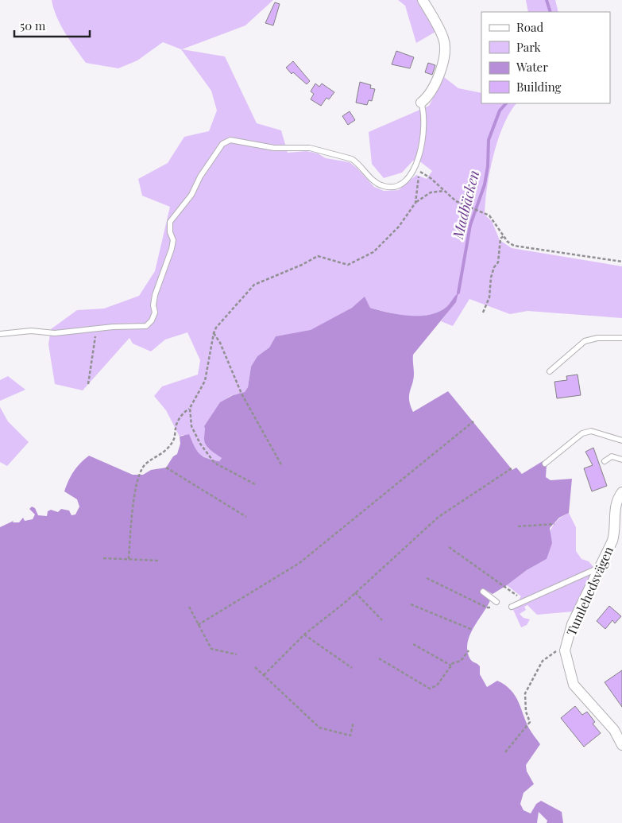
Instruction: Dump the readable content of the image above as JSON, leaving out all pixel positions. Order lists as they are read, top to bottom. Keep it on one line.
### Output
{"streets":{"street":["Tumlehedsvägen"]},"water":["Madbäcken"],"legend":["Road","Park","Water","Building"],"scale_bar":"50 m"}
